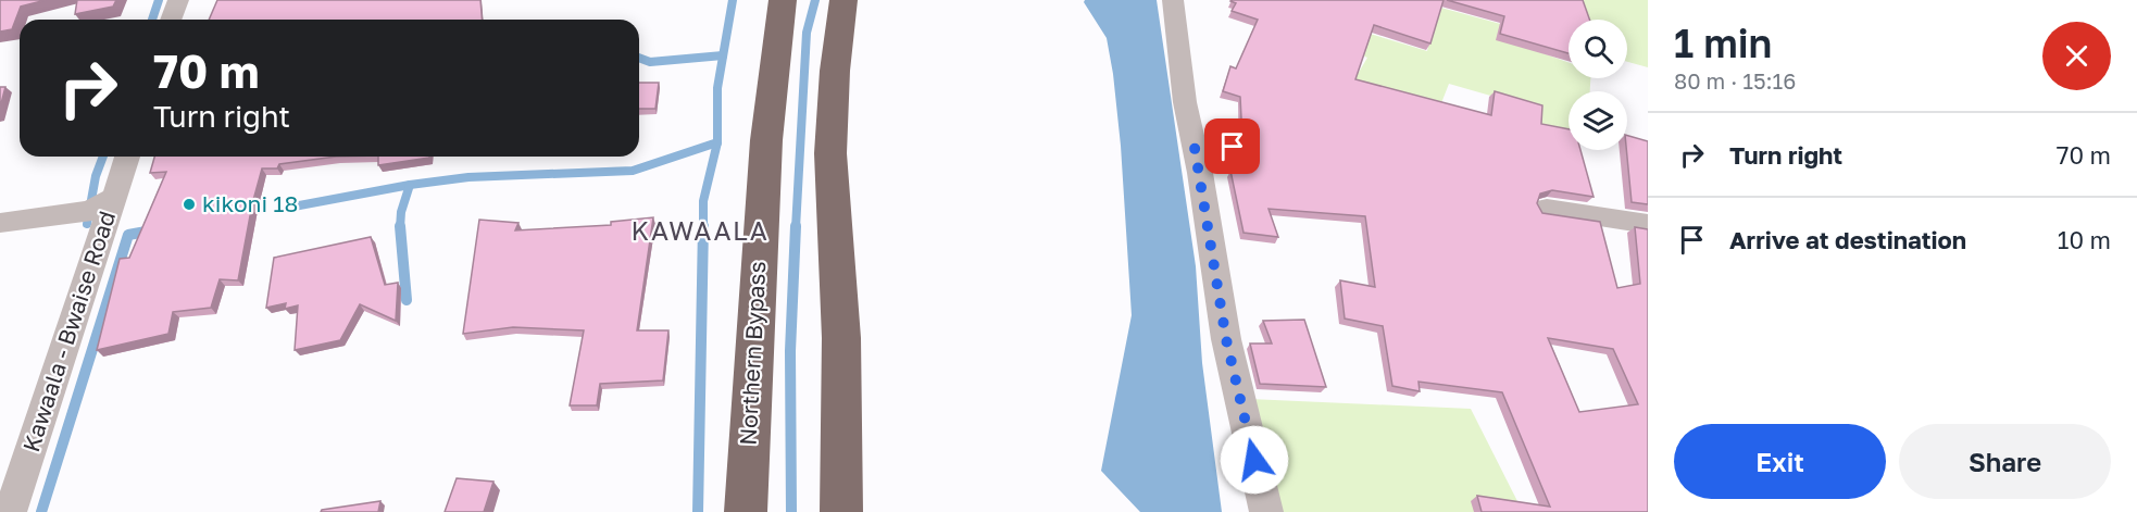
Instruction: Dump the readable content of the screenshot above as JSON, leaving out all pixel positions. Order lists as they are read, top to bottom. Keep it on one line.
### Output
{"streets":{"highway":["Northern Bypass"],"street":["Kawaala - Bwaise Road"]},"districts":["KAWAALA"],"places":["kikoni 18"],"page":{"heading":["1 min","80 m · 15:16"],"turn":["70 m","Turn right"],"list":[{"name":"Turn right","value":"70 m"},{"name":"Arrive at destination","value":"10 m"}],"buttons":["Exit","Share"]}}
